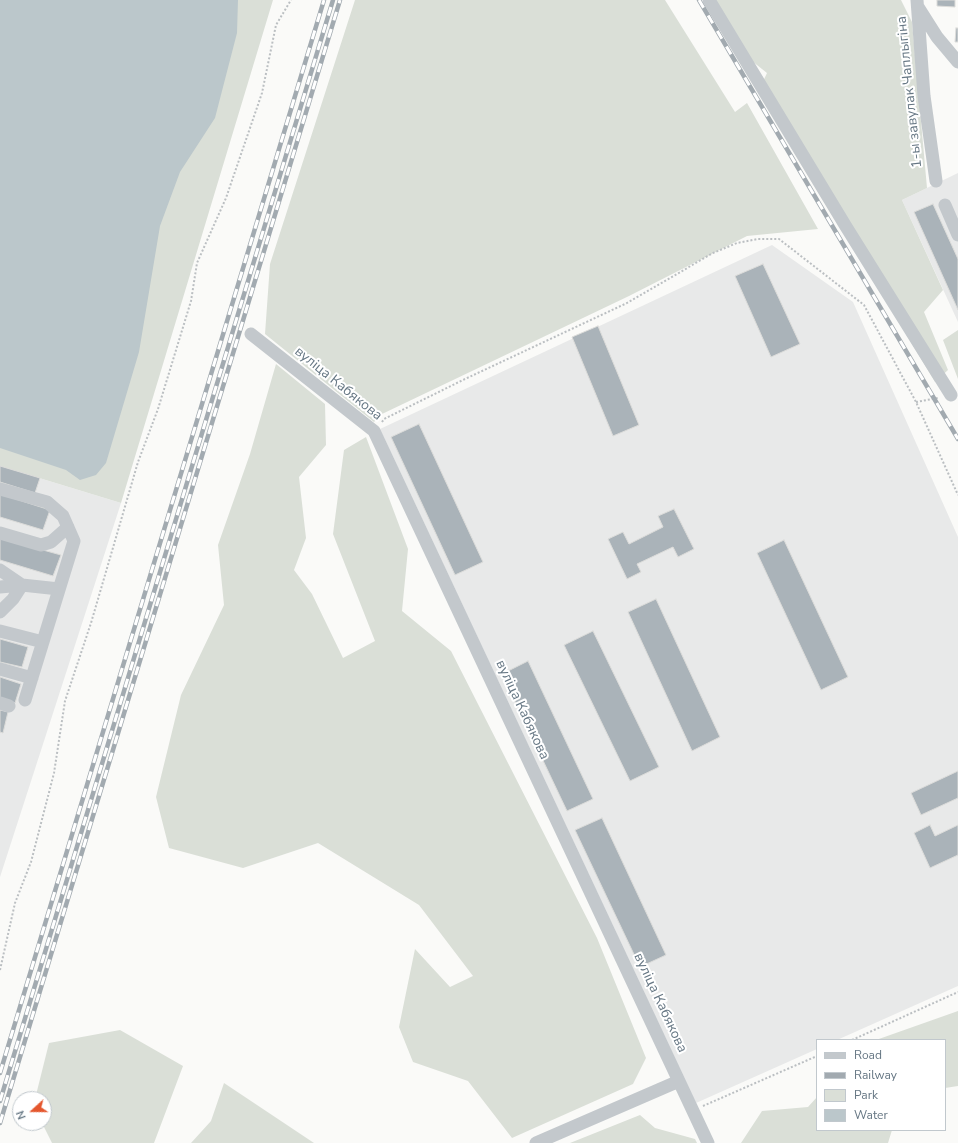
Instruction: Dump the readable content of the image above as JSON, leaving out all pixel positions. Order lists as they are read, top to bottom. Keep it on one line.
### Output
{"streets":{"street":["1-ы завулак Чаплыгіна","вуліца Кабякова"]},"legend":["Road","Railway","Park","Water"],"north":"left"}
